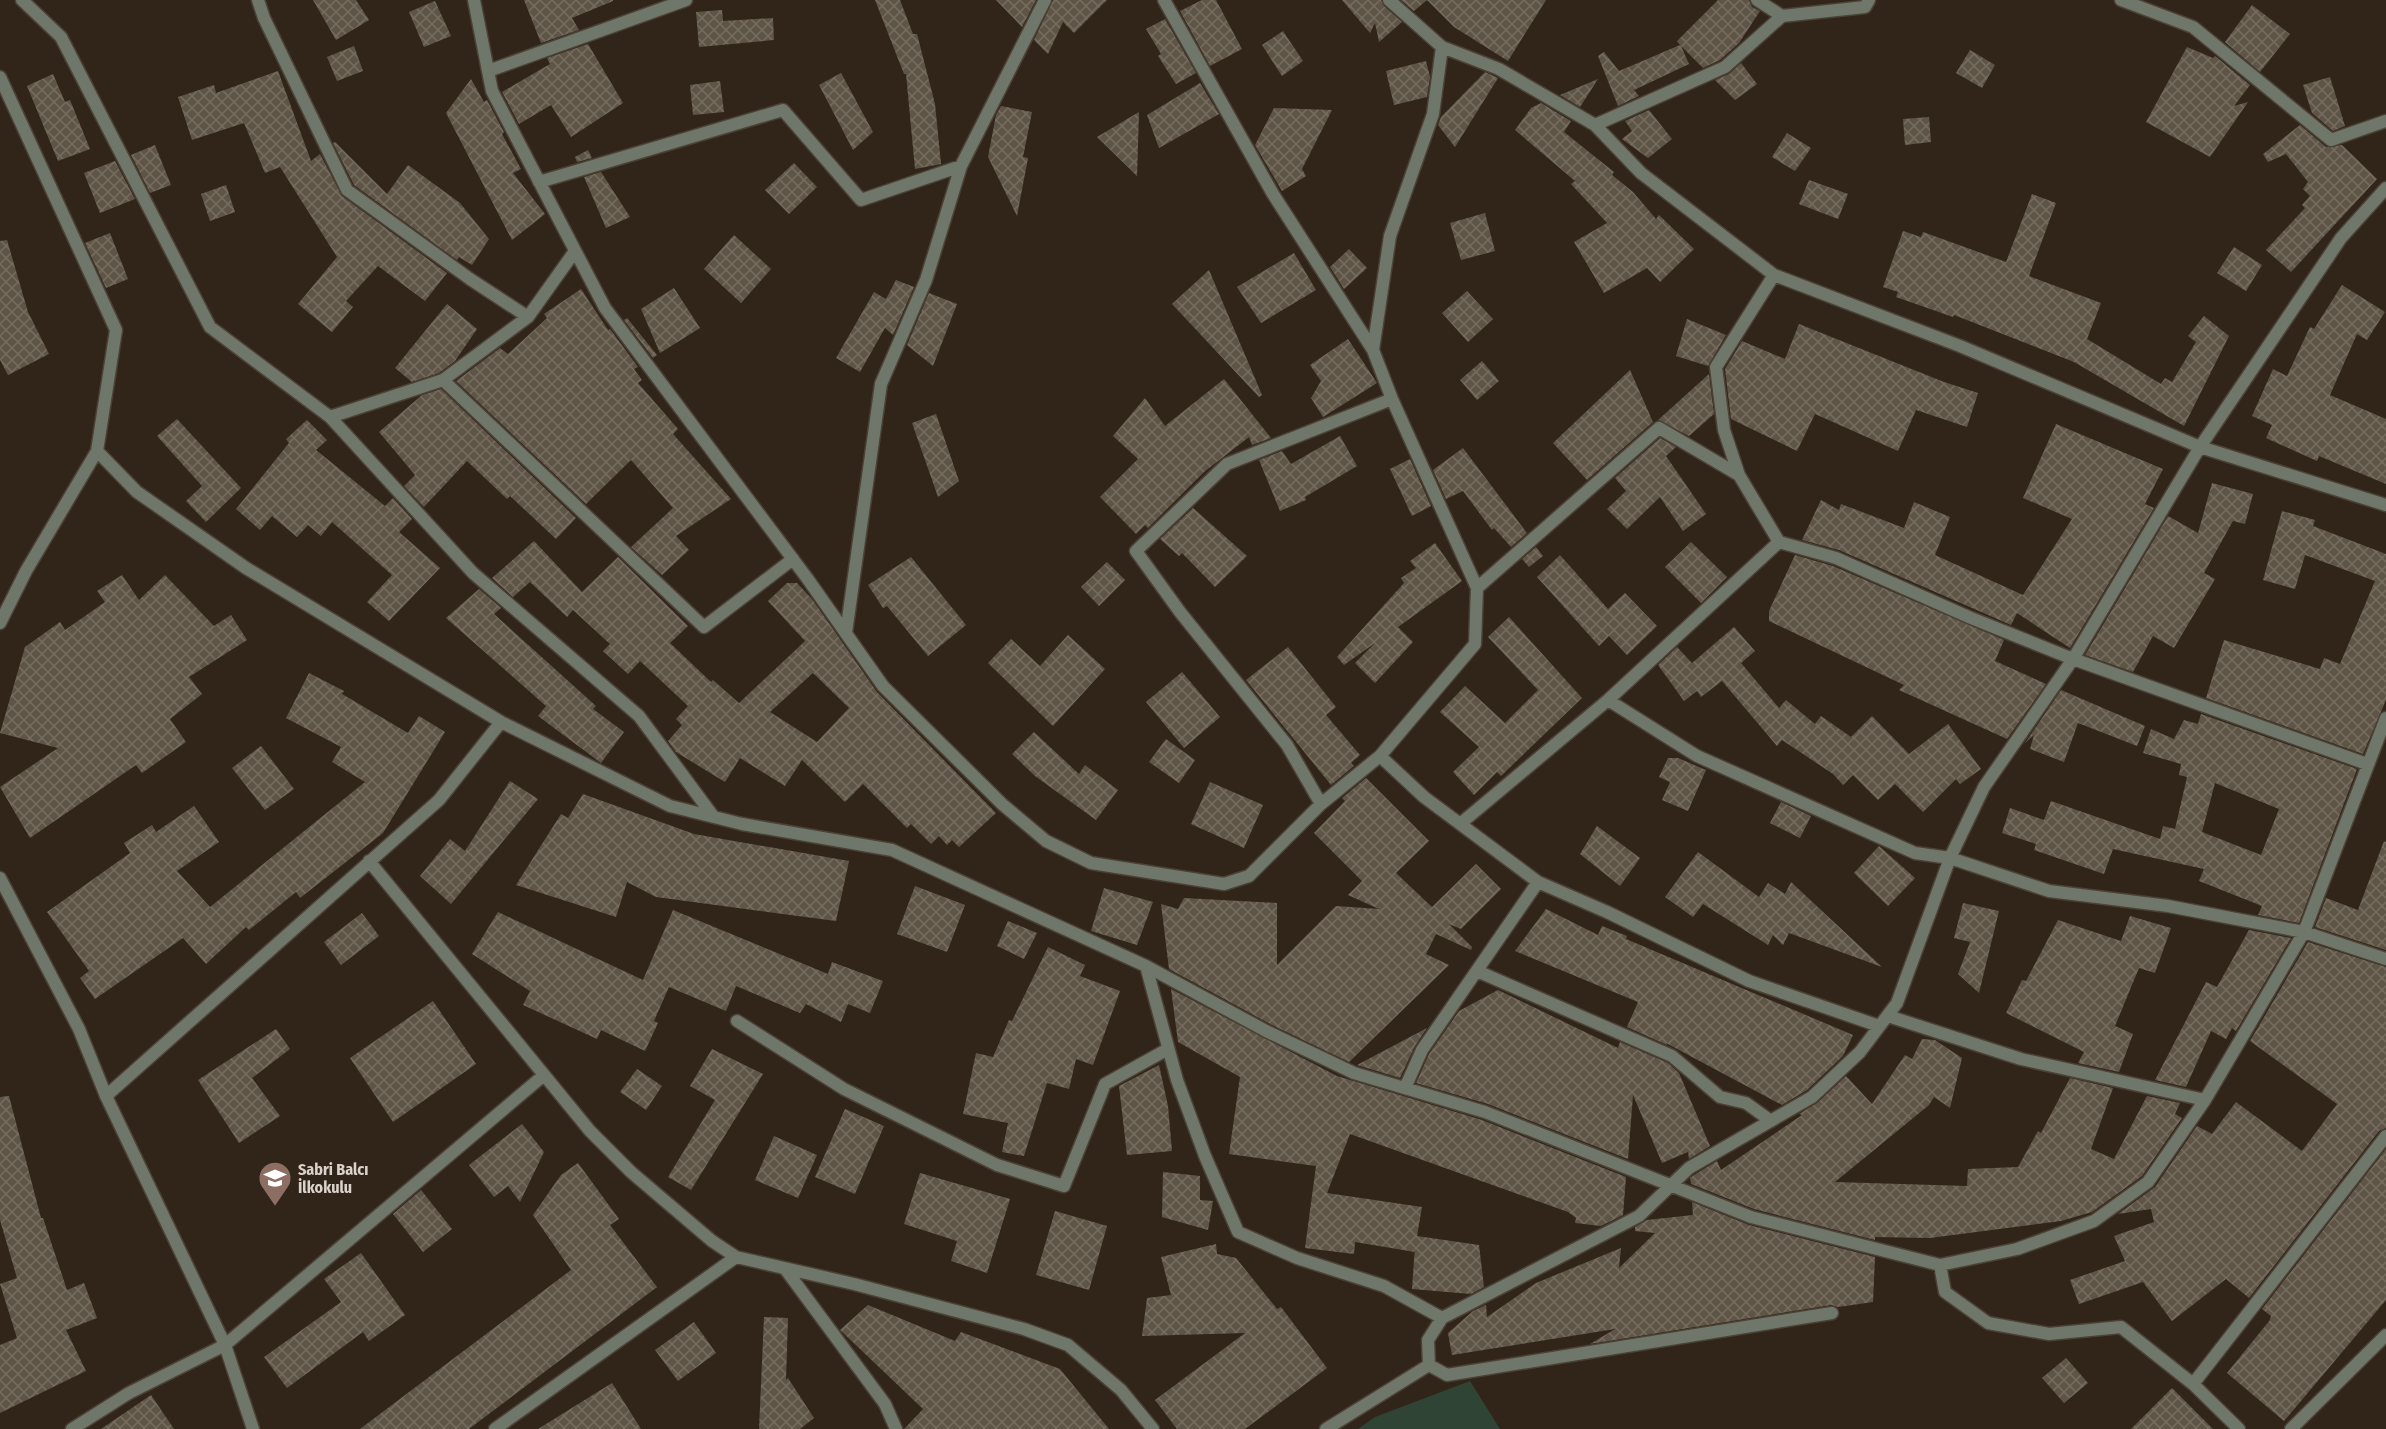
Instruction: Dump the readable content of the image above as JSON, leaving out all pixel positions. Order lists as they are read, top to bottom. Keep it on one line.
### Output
{"places":{"school or university":["Sabri Balcı İlkokulu"]}}
